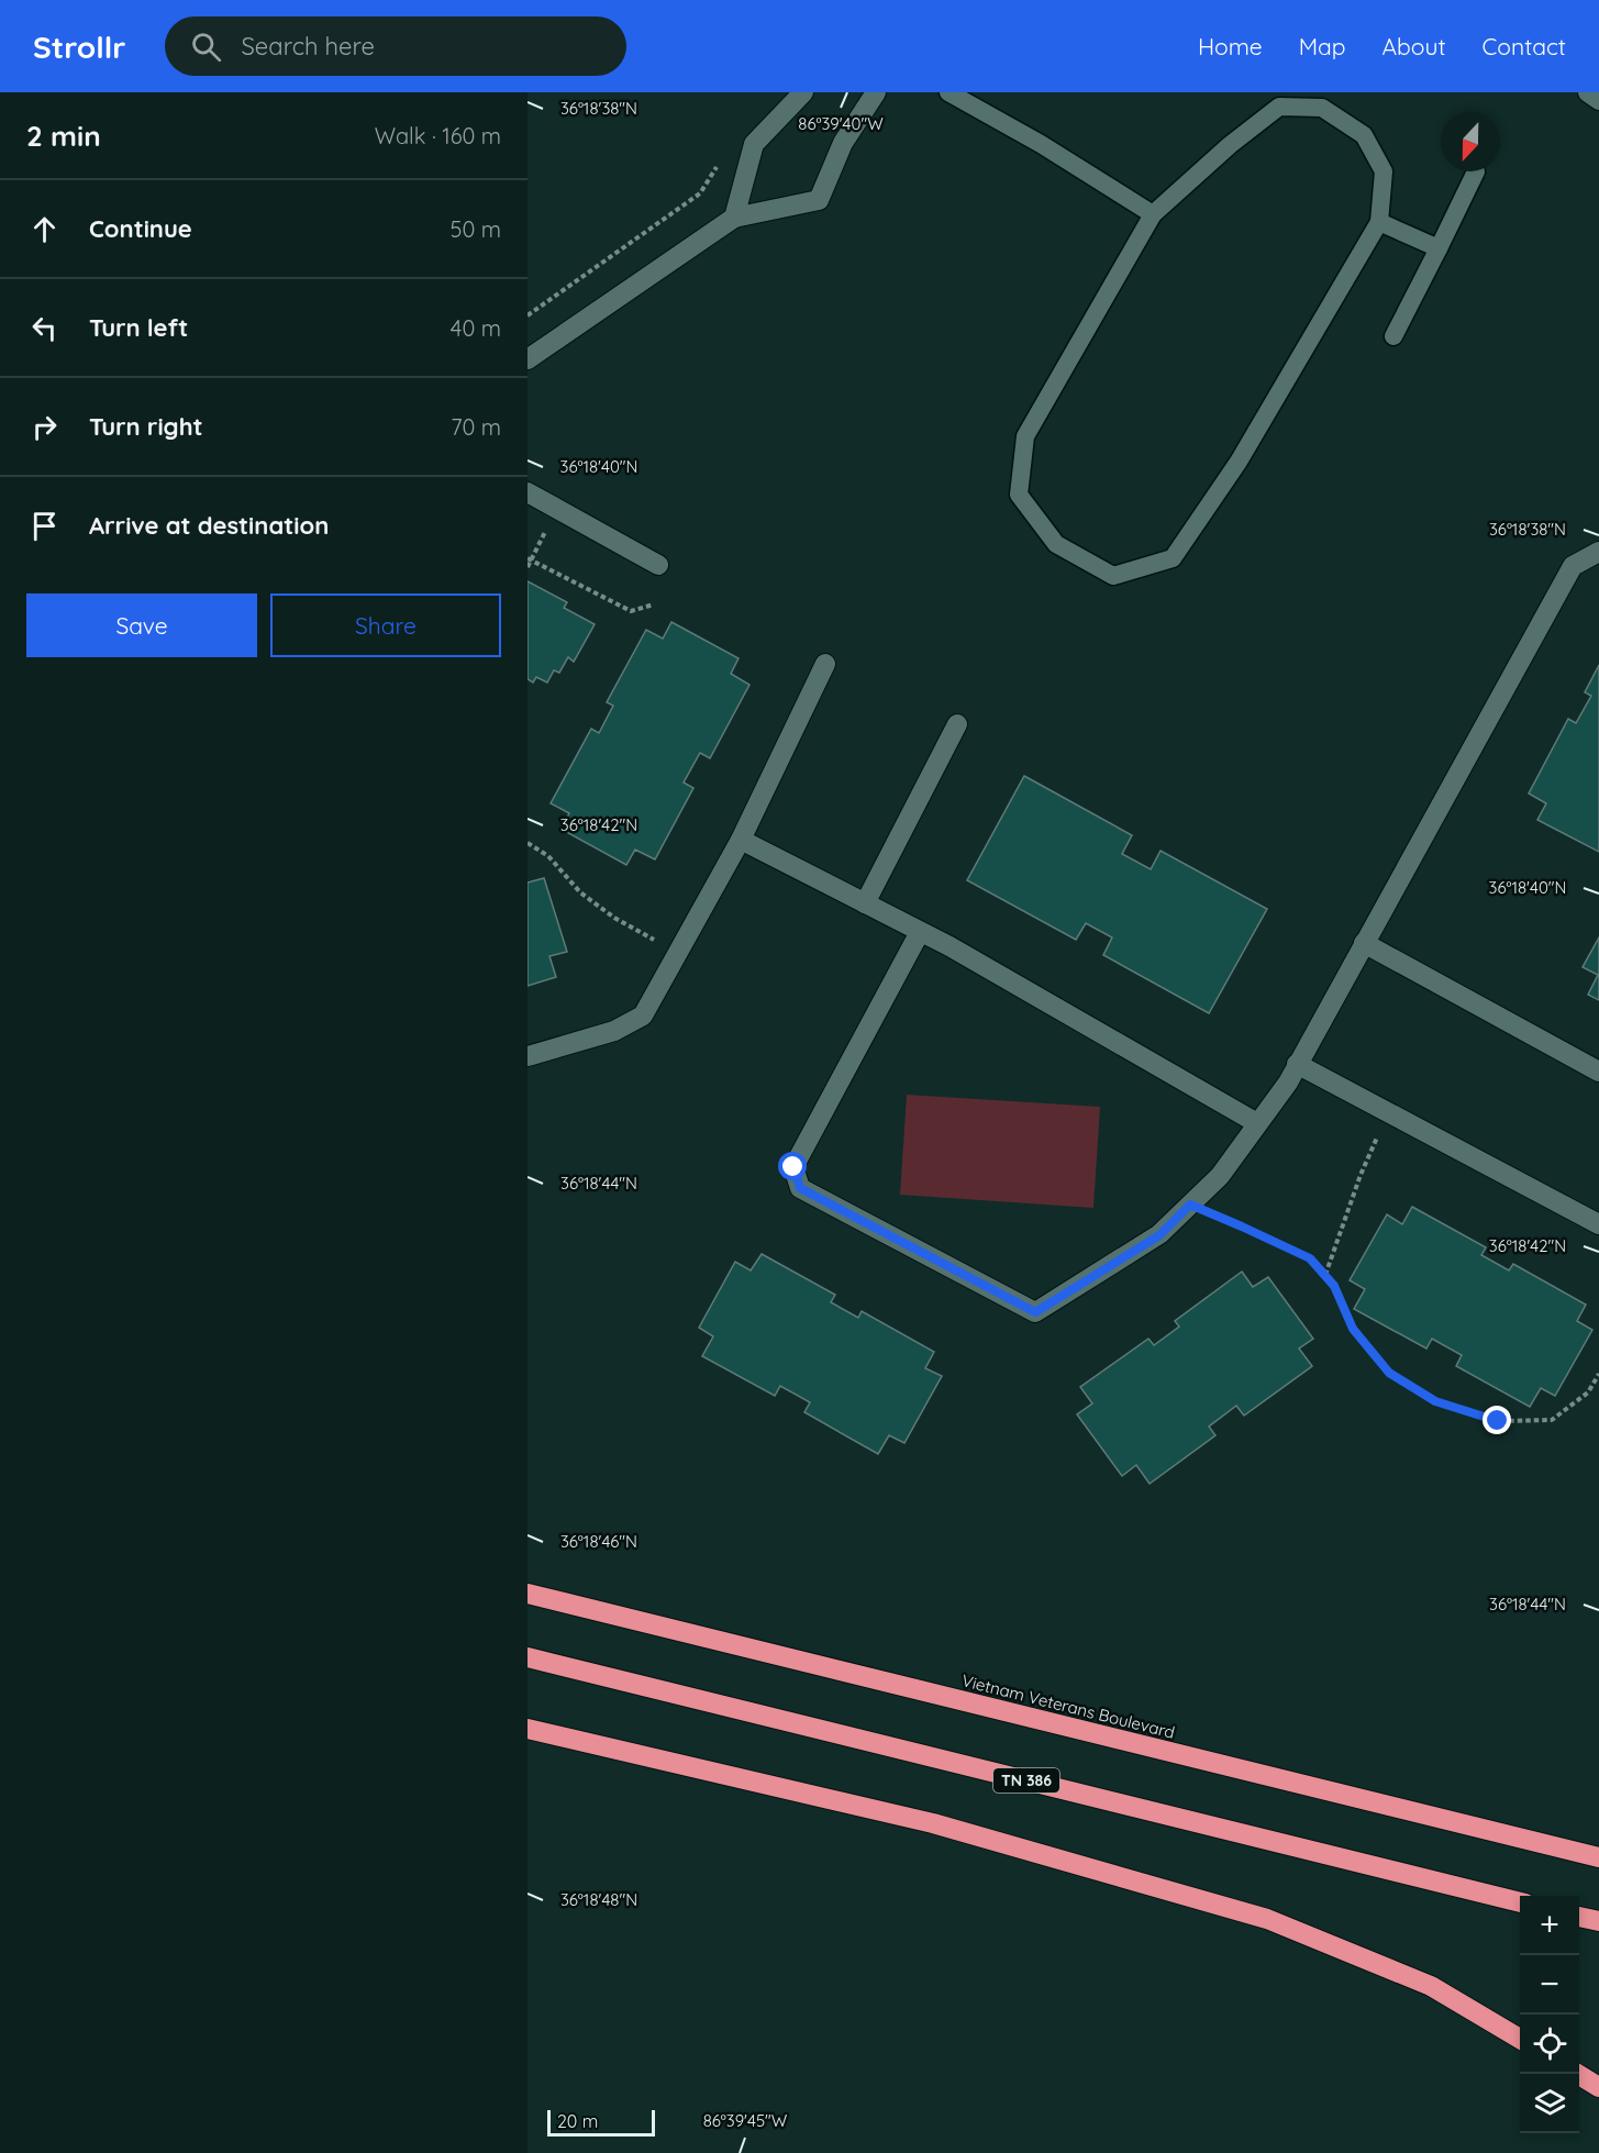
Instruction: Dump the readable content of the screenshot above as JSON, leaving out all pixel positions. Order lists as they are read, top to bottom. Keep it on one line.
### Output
{"streets":{"highway":["Vietnam Veterans Boulevard","TN 386"]},"scale_bar":"20 m","north":"bottom","page":{"header":"Strollr","search":"Search here","nav":["Home","Map","About","Contact"],"heading":["2 min","Walk · 160 m"],"list":[["Continue","50 m"],["Turn left","40 m"],["Turn right","70 m"],"Arrive at destination"],"buttons":["Save","Share"],"map_buttons":["+","−"],"scale":"20 m"},"coordinates":["36°18'38\"N","86°39'40\"W","36°18'40\"N","36°18'42\"N","36°18'44\"N","36°18'46\"N","36°18'48\"N","86°39'45\"W"]}
